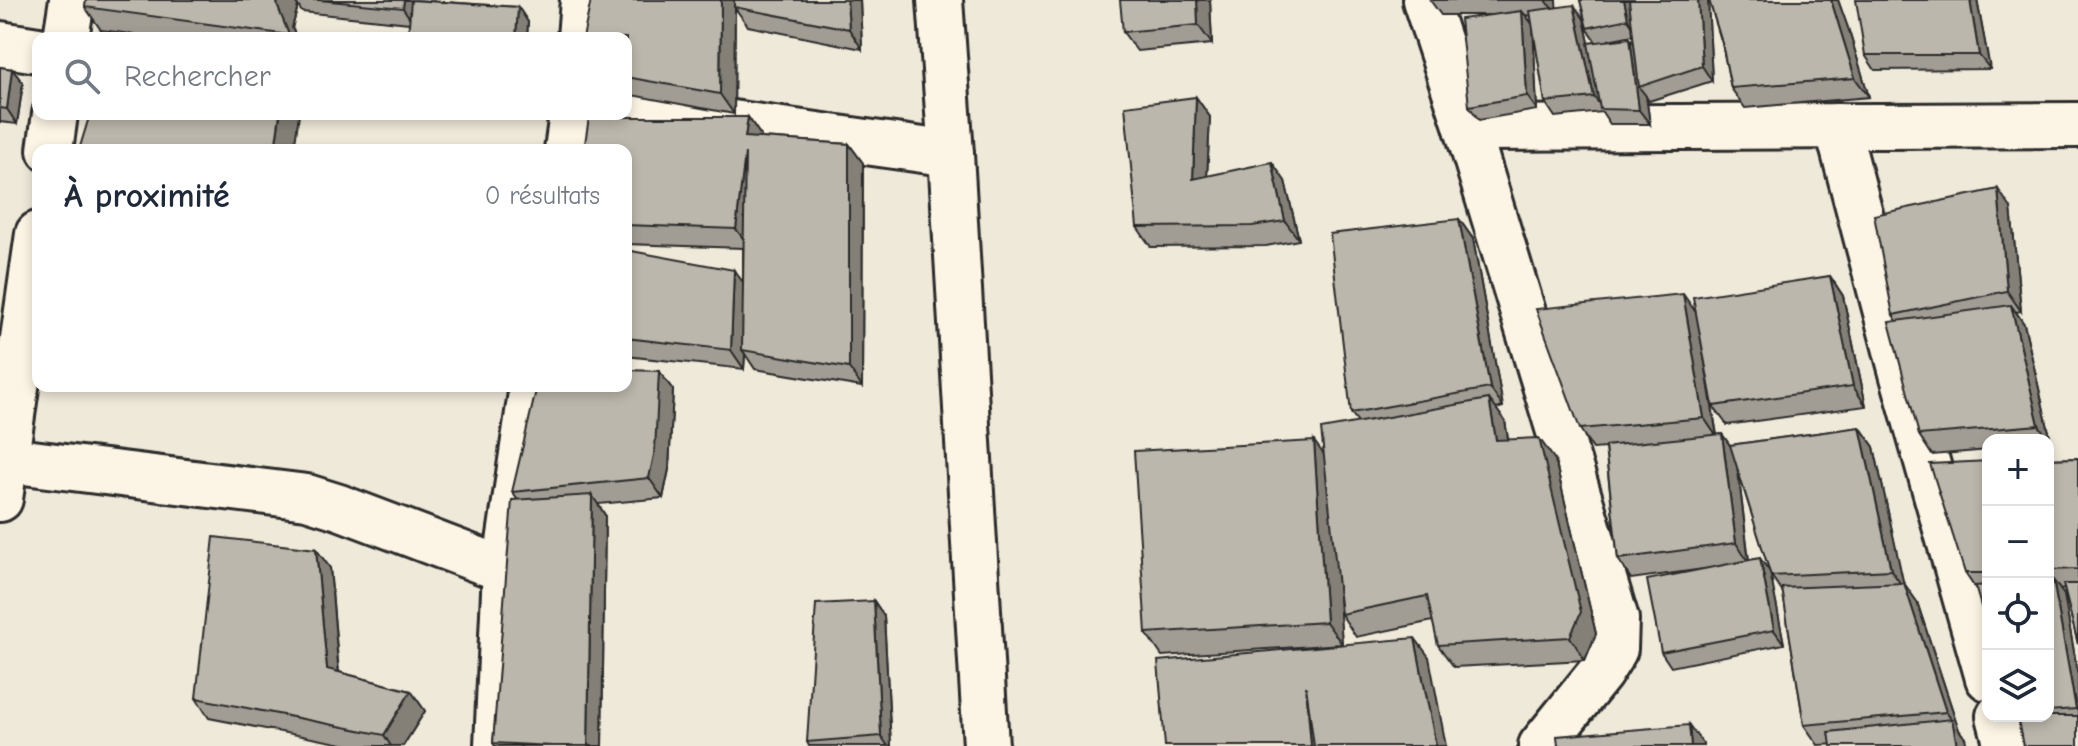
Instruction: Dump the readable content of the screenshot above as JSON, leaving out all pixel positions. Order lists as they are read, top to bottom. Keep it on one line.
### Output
{"page":{"search":"Rechercher","heading":["À proximité","0 résultats"],"map_buttons":["+","−"]}}
